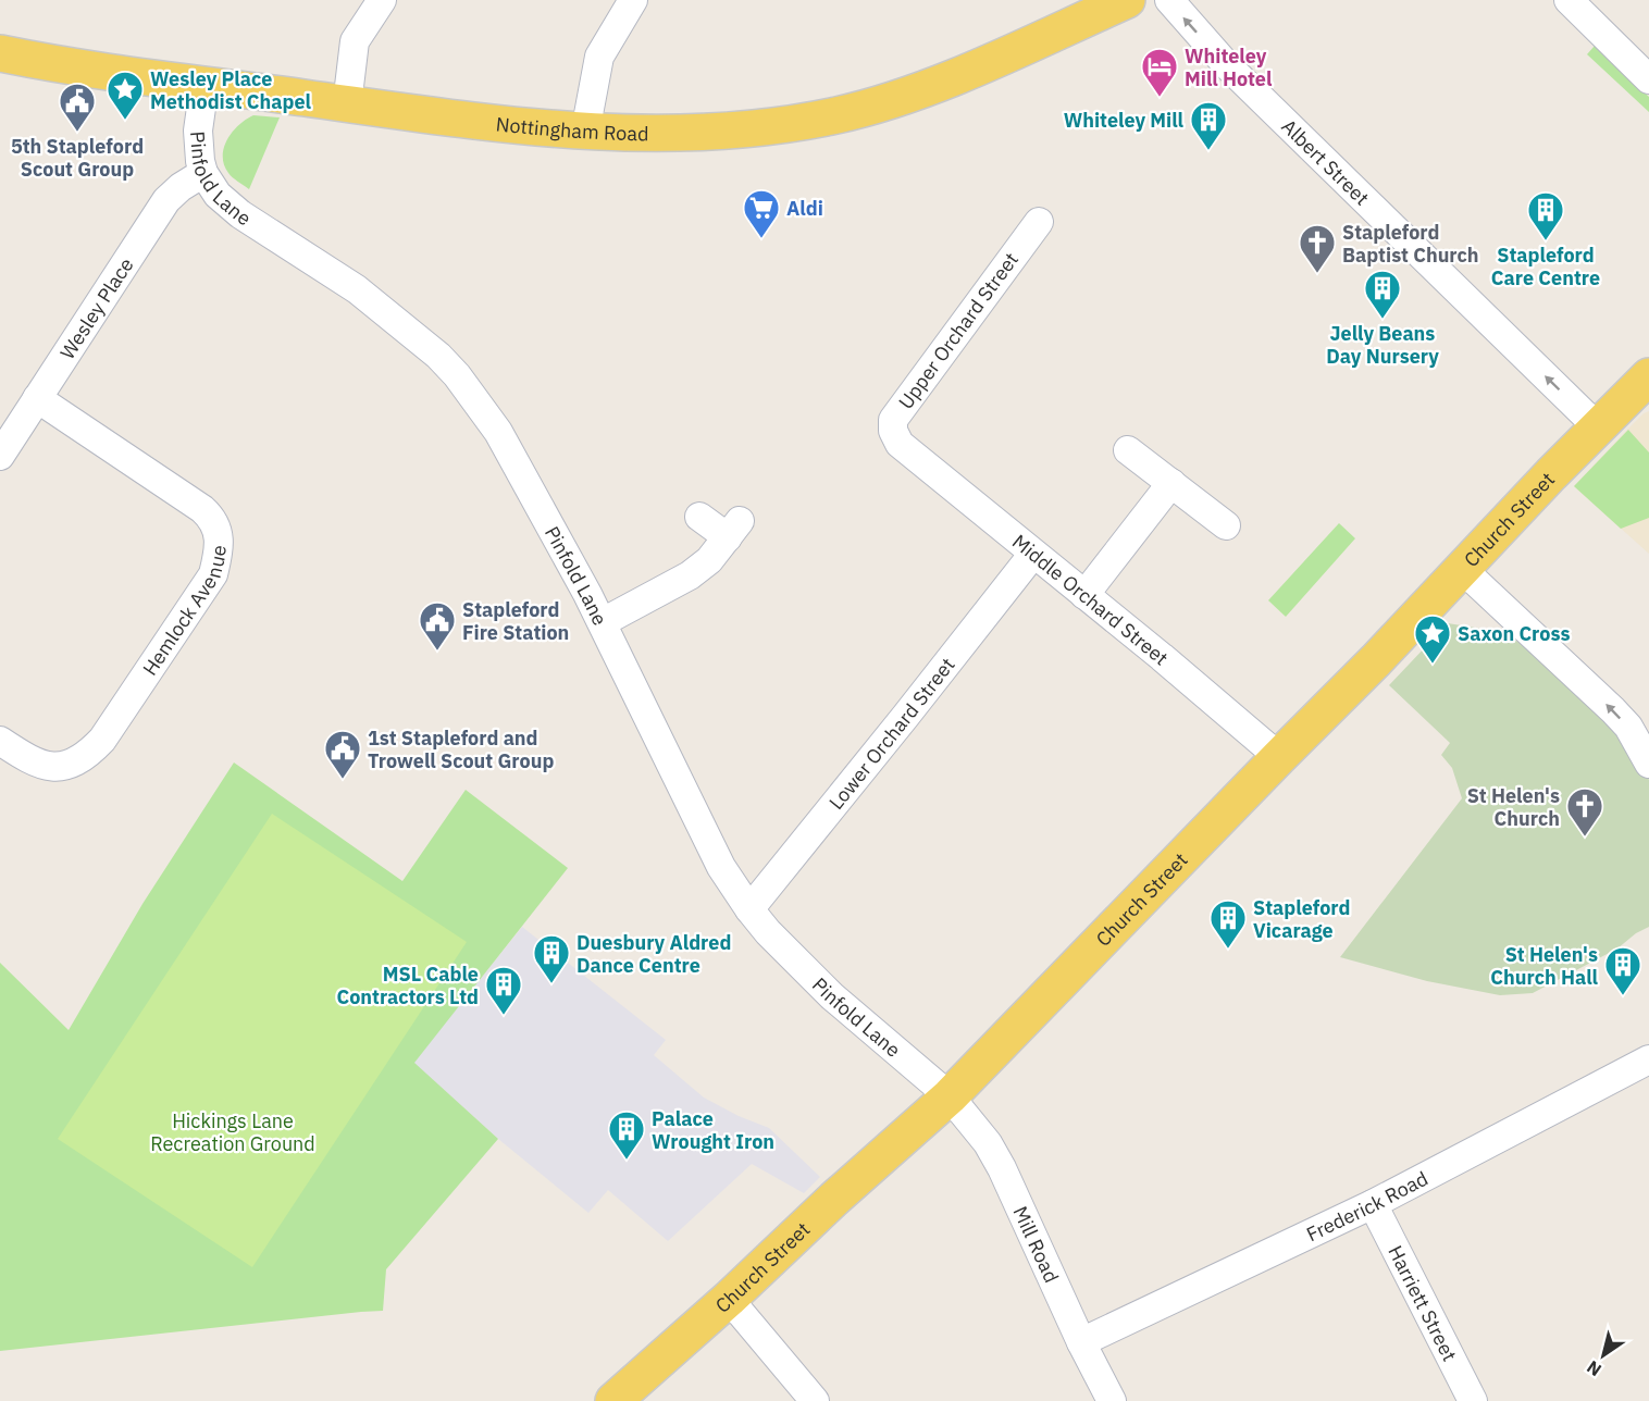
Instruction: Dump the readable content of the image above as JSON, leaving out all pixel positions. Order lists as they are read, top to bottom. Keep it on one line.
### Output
{"streets":{"main road":["Nottingham Road","Church Street"],"street":["Albert Street","Pinfold Lane","Wesley Place","Upper Orchard Street","Middle Orchard Street","Hemlock Avenue","Lower Orchard Street","Frederick Road","Mill Road","Harriett Street"]},"crossings":[["Nottingham Road","Pinfold Lane"],["Albert Street","Church Street"],["Pinfold Lane","Wesley Place"],["Pinfold Lane","Church Street"],["Pinfold Lane","Lower Orchard Street"],["Pinfold Lane","Mill Road"],["Wesley Place","Hemlock Avenue"],["Upper Orchard Street","Middle Orchard Street"],["Church Street","Middle Orchard Street"],["Church Street","Mill Road"],["Middle Orchard Street","Lower Orchard Street"],["Frederick Road","Mill Road"],["Frederick Road","Harriett Street"]],"one_way":["Albert Street"],"parks":["Hickings Lane Recreation Ground"],"places":{"hotel":["Whiteley Mill Hotel"],"place":["Wesley Place Methodist Chapel","Saxon Cross"],"public building":["5th Stapleford Scout Group","Stapleford Fire Station","1st Stapleford and Trowell Scout Group"],"building":["Whiteley Mill","Stapleford Care Centre","Jelly Beans Day Nursery","Stapleford Vicarage","Duesbury Aldred Dance Centre","St Helen's Church Hall","MSL Cable Contractors Ltd","Palace Wrought Iron"],"supermarket":["Aldi"],"church":["Stapleford Baptist Church","St Helen's Church"]},"north":"bottom left"}
